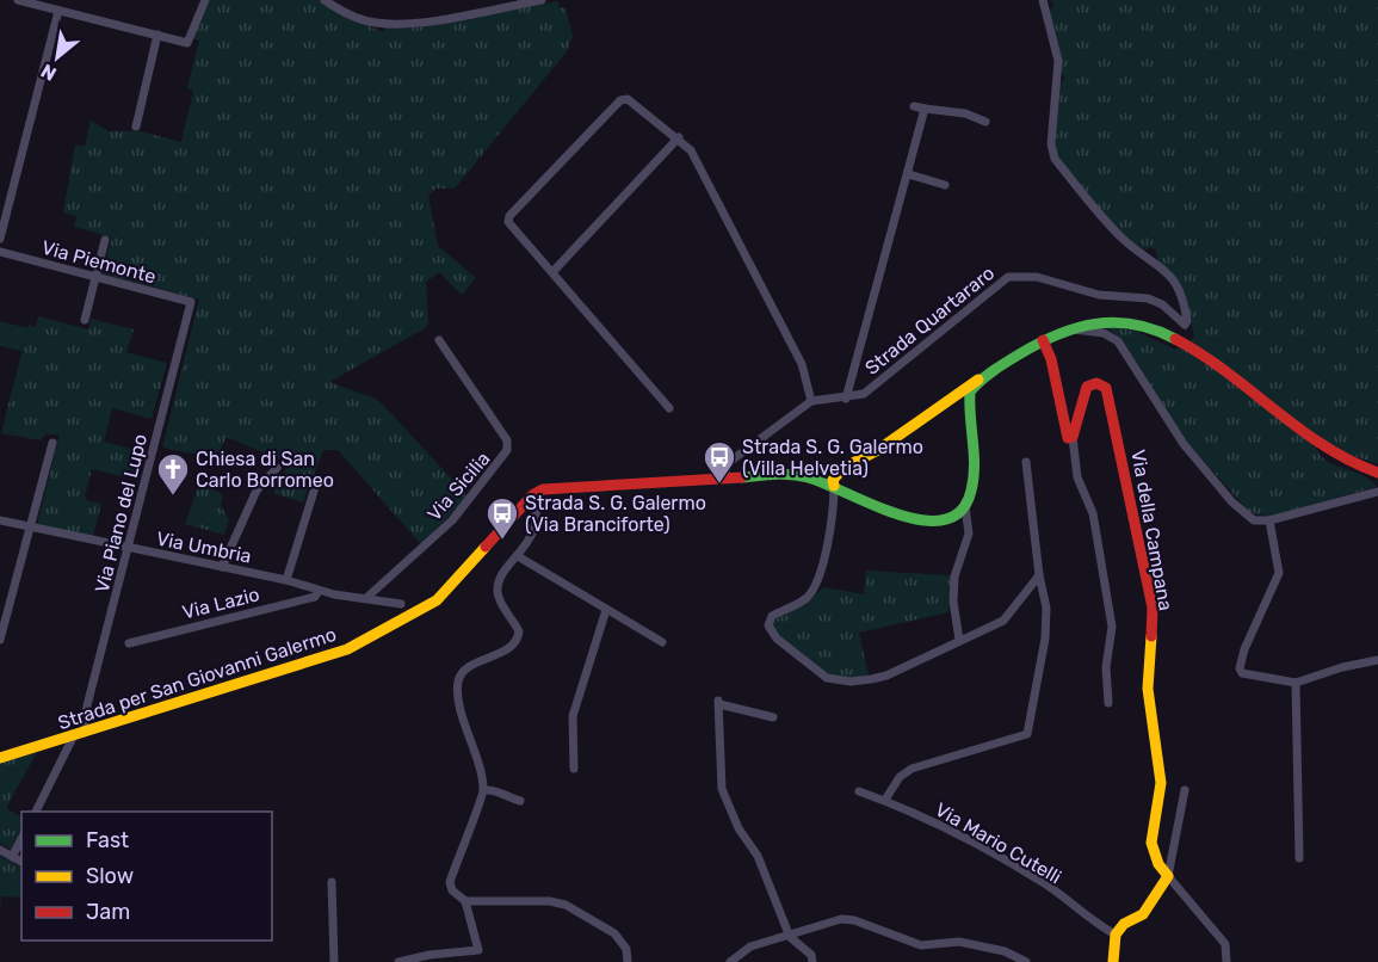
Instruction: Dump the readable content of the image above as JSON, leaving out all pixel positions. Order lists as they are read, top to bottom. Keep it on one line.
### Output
{"streets":{"main road":["Via della Campana","Strada per San Giovanni Galermo"],"street":["Via Piemonte","Strada Quartararo","Via Sicilia","Via Piano del Lupo","Via Umbria","Via Lazio","Via Mario Cutelli"]},"crossings":[["Via Piemonte","Via Piano del Lupo"],["Via Sicilia","Via Umbria"],["Via Piano del Lupo","Via Umbria"],["Via Piano del Lupo","Strada per San Giovanni Galermo"],["Via Umbria","Via Lazio"]],"places":{"bus stop":["Strada S. G. Galermo (Villa Helvetia)","Strada S. G. Galermo (Via Branciforte)"],"church":["Chiesa di San Carlo Borromeo"]},"legend":["Fast","Slow","Jam"],"north":"bottom left"}
